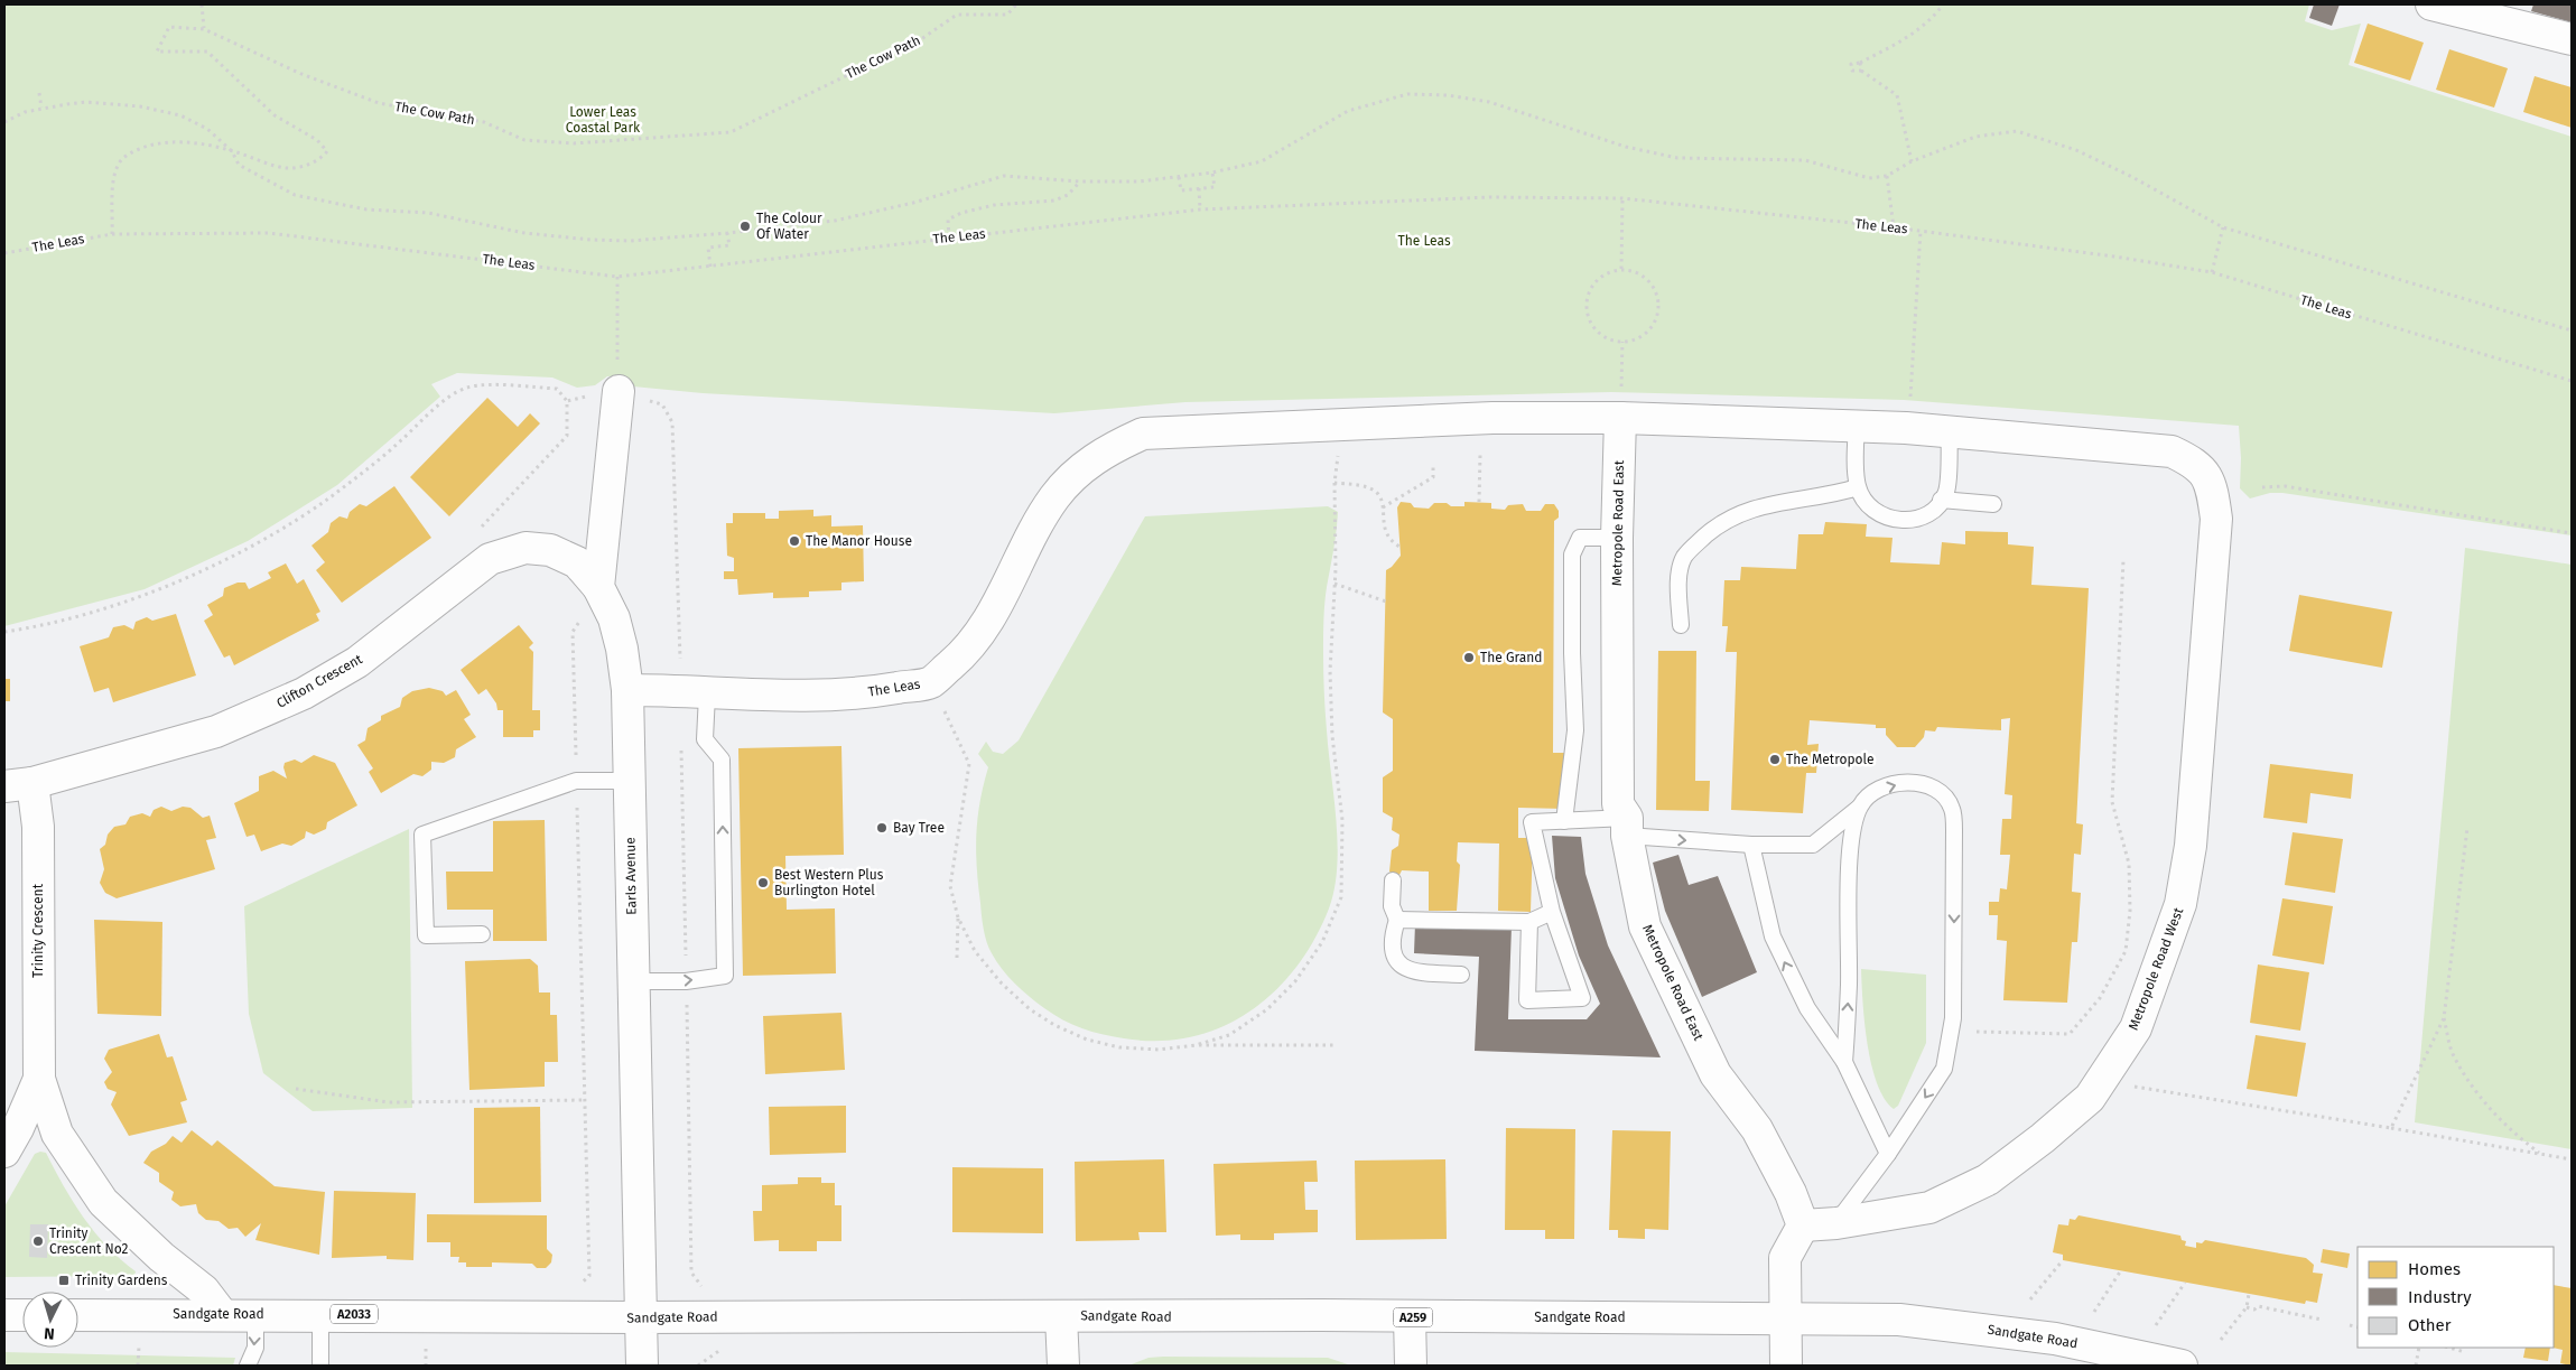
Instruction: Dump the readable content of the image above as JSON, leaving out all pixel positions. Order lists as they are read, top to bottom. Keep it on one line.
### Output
{"streets":{"main road":["The Leas","Metropole Road East","Clifton Crescent","Earls Avenue","Trinity Crescent","Metropole Road West","Sandgate Road","A2033","A259"],"path":["The Cow Path"]},"crossings":[["The Leas","Metropole Road East"],["The Leas","Earls Avenue"],["The Leas","Metropole Road West"],["Metropole Road East","Metropole Road West"],["Clifton Crescent","Earls Avenue"],["Clifton Crescent","Trinity Crescent"],["Earls Avenue","Sandgate Road"],["Trinity Crescent","Sandgate Road"]],"parks":["Lower Leas Coastal Park","The Leas"],"places":{"other":["The Colour Of Water","The Manor House","The Grand","The Metropole","Bay Tree","Best Western Plus Burlington Hotel","Trinity Crescent No2"],"transit":["Trinity Gardens"]},"legend":["Homes","Industry","Other"],"north":"bottom"}
